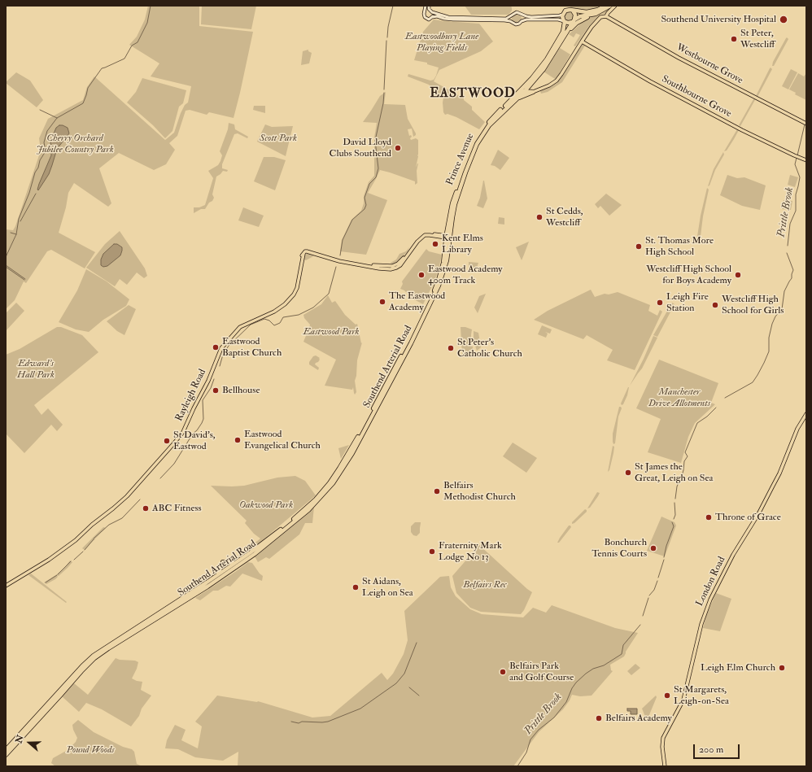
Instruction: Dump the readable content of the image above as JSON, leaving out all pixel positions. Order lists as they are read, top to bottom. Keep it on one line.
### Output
{"streets":{"highway":["Prince Avenue","Southend Arterial Road"],"main road":["Westbourne Grove","Southbourne Grove","Rayleigh Road","London Road"]},"crossings":[["Prince Avenue","Southend Arterial Road"],["Prince Avenue","Rayleigh Road"],["Southend Arterial Road","Rayleigh Road"]],"districts":["EASTWOOD"],"water":["Prittle Brook"],"parks":["Eastwoodbury Lane Playing Fields","Cherry Orchard Jubilee Country Park","Scott Park","Eastwood Park","Edward's Hall Park","Manchester Drive Allotments","Oakwood Park","Belfairs Rec","Pound Woods"],"places":["Southend University Hospital","St Peter, Westcliff","David Lloyd Clubs Southend","St Cedds, Westcliff","Kent Elms Library","St. Thomas More High School","Eastwood Academy 400m Track","Westcliff High School for Boys Academy","The Eastwood Academy","Leigh Fire Station","Westcliff High School for Girls","Eastwood Baptist Church","St Peter's Catholic Church","Bellhouse","Eastwood Evangelical Church","St David's, Eastwod","St James the Great, Leigh on Sea","Belfairs Methodist Church","ABC Fitness","Throne of Grace","Bonchurch Tennis Courts","Fraternity Mark Lodge No 13","St Aidans, Leigh on Sea","Leigh Elm Church","Belfairs Park and Golf Course","St Margarets, Leigh-on-Sea","Belfairs Academy"],"scale_bar":"200 m","north":"left"}
